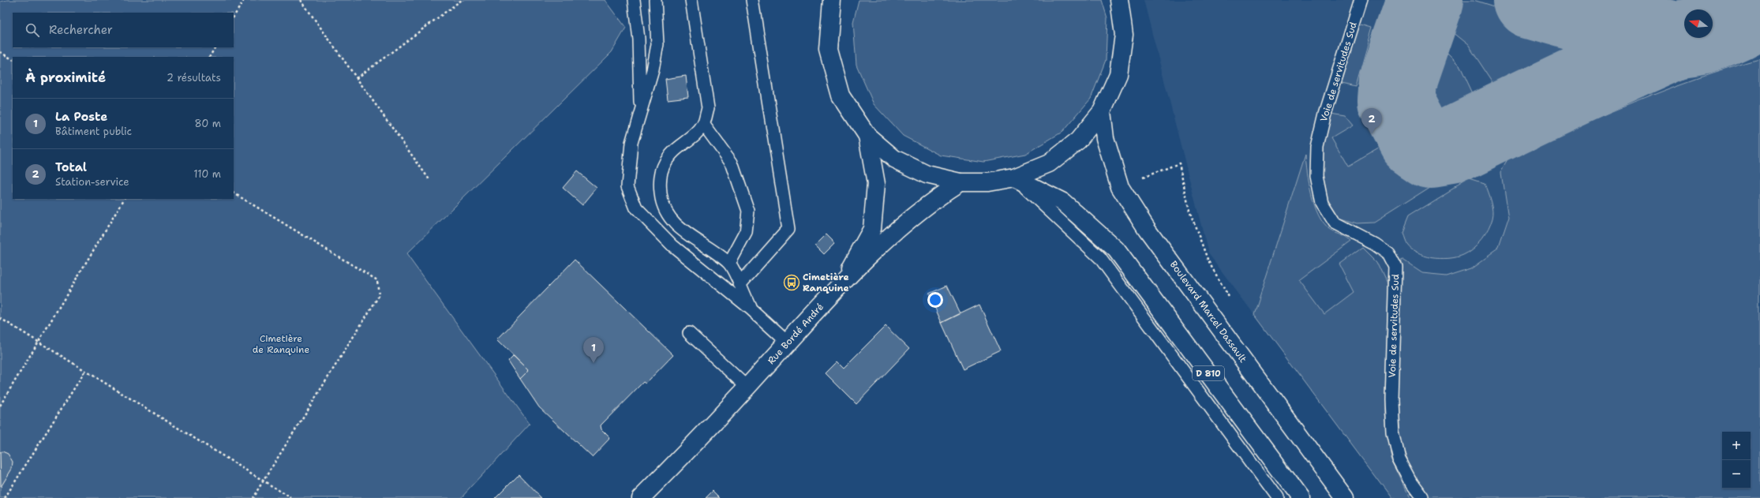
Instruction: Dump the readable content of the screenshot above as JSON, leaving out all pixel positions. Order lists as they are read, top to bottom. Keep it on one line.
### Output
{"streets":{"main road":["Boulevard Marcel Dassault","Rue Bordé André","D 810"],"lane":["Voie de servitudes Sud"]},"parks":["Cimetière de Ranquine"],"places":{"bus stop":["Cimetière Ranquine"]},"north":"left","page":{"search":"Rechercher","heading":["À proximité","2 résultats"],"list":[{"mark":"1","name":"La Poste","note":"Bâtiment public","value":"80 m"},{"mark":"2","name":"Total","note":"Station-service","value":"110 m"}],"pins":["2","1"],"map_buttons":["+","−"]}}
